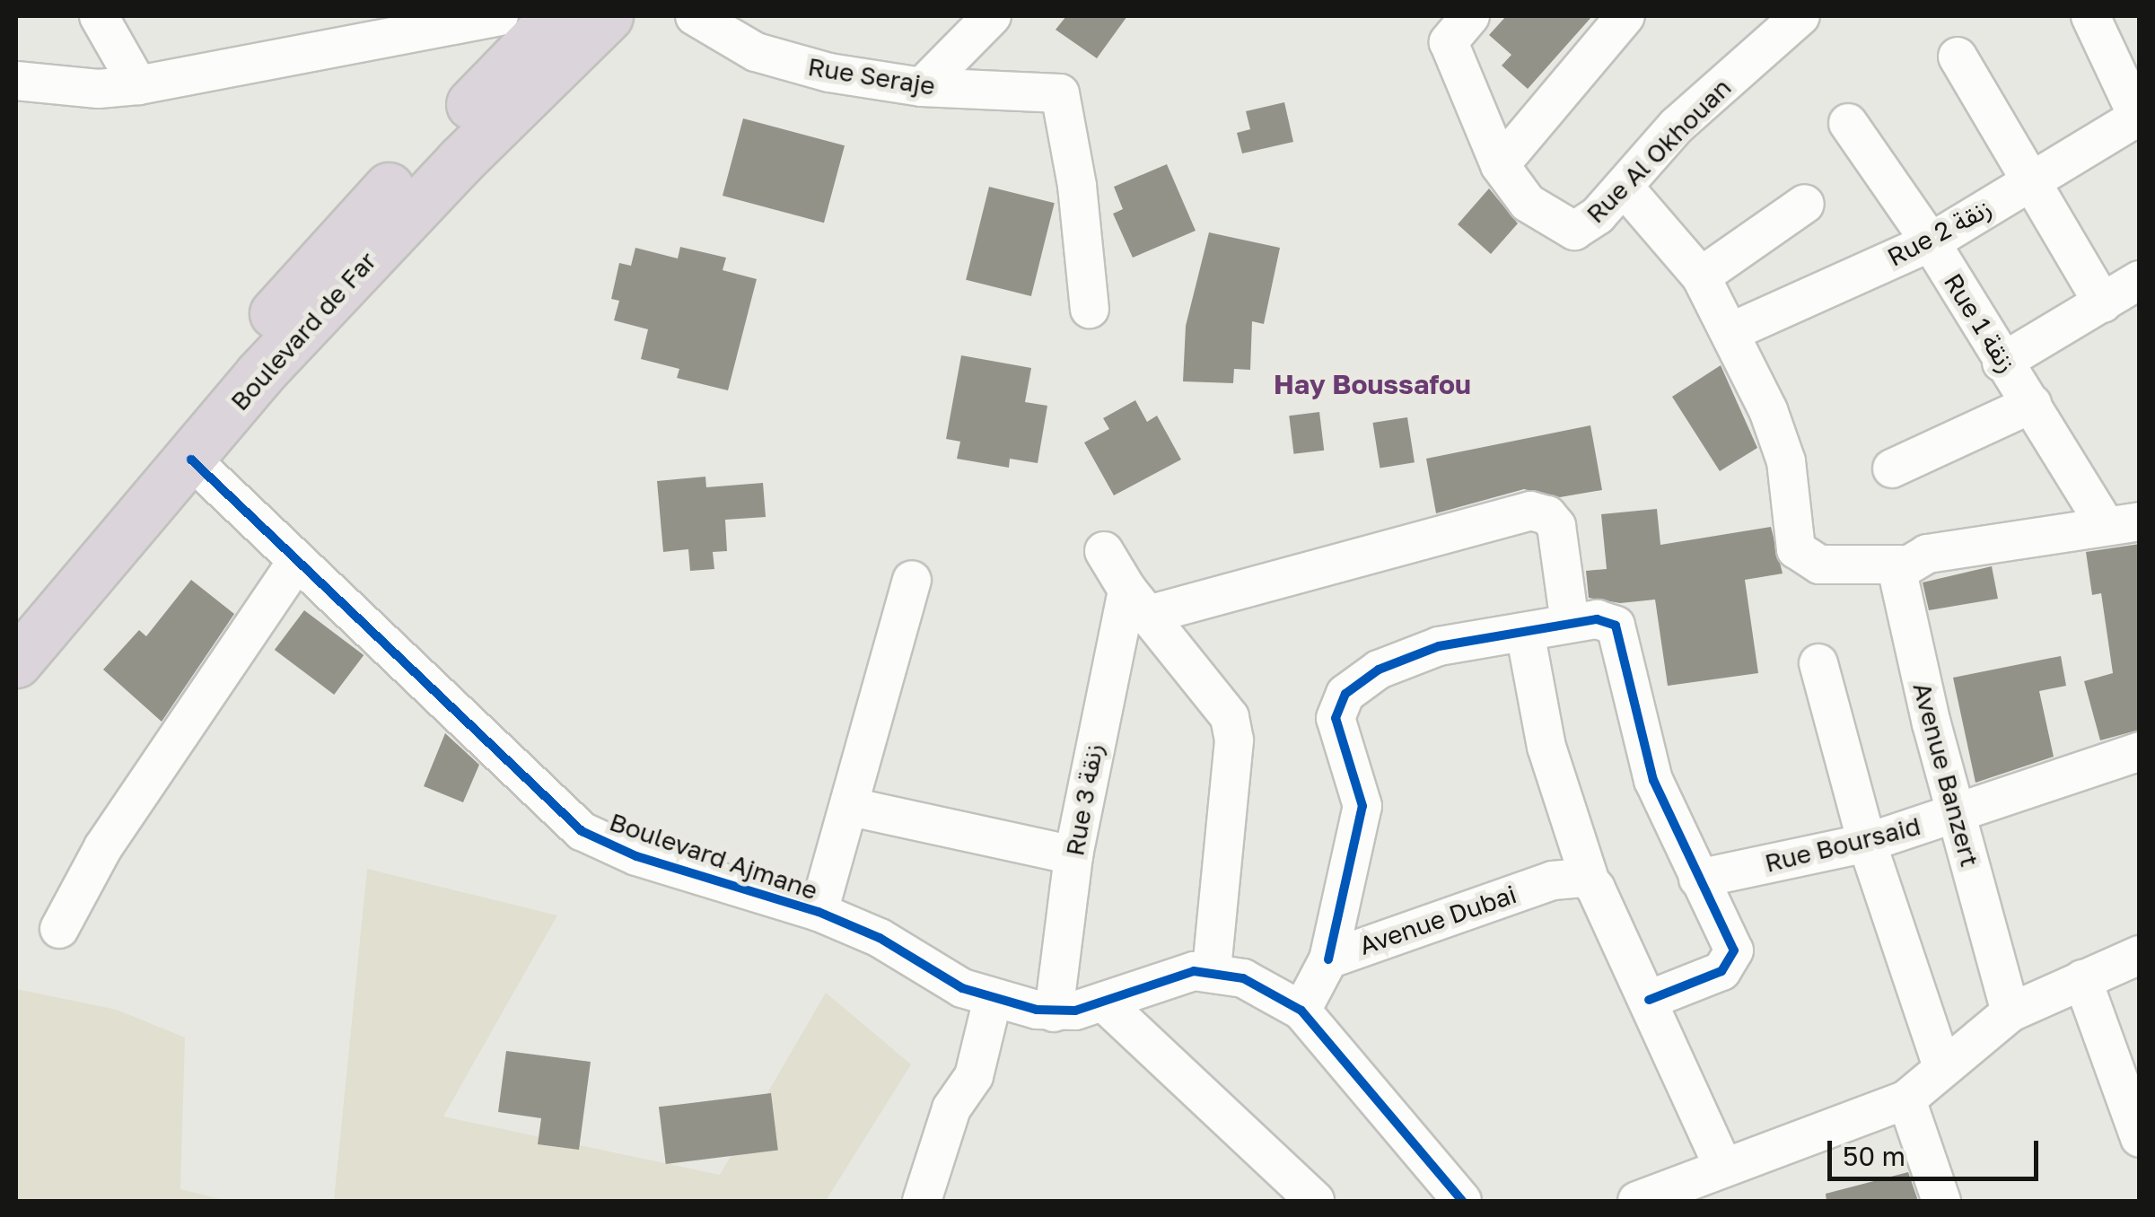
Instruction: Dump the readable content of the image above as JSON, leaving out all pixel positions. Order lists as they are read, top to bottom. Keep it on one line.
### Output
{"streets":{"highway":["Boulevard de Far"],"street":["Rue Seraje","Rue Al Okhouan","Rue 2 زنقة","Rue 1 زنقة","Avenue Banzert","Rue 3 زنقة","Rue Boursaid","Boulevard Ajmane","Avenue Dubai"]},"crossings":[["Rue 2 زنقة","Rue 1 زنقة"],["Boulevard de Far","Boulevard Ajmane"],["Avenue Banzert","Rue Boursaid"],["Rue 3 زنقة","Boulevard Ajmane"],["Boulevard Ajmane","Avenue Dubai"]],"districts":["Hay Boussafou"],"scale_bar":"50 m"}
